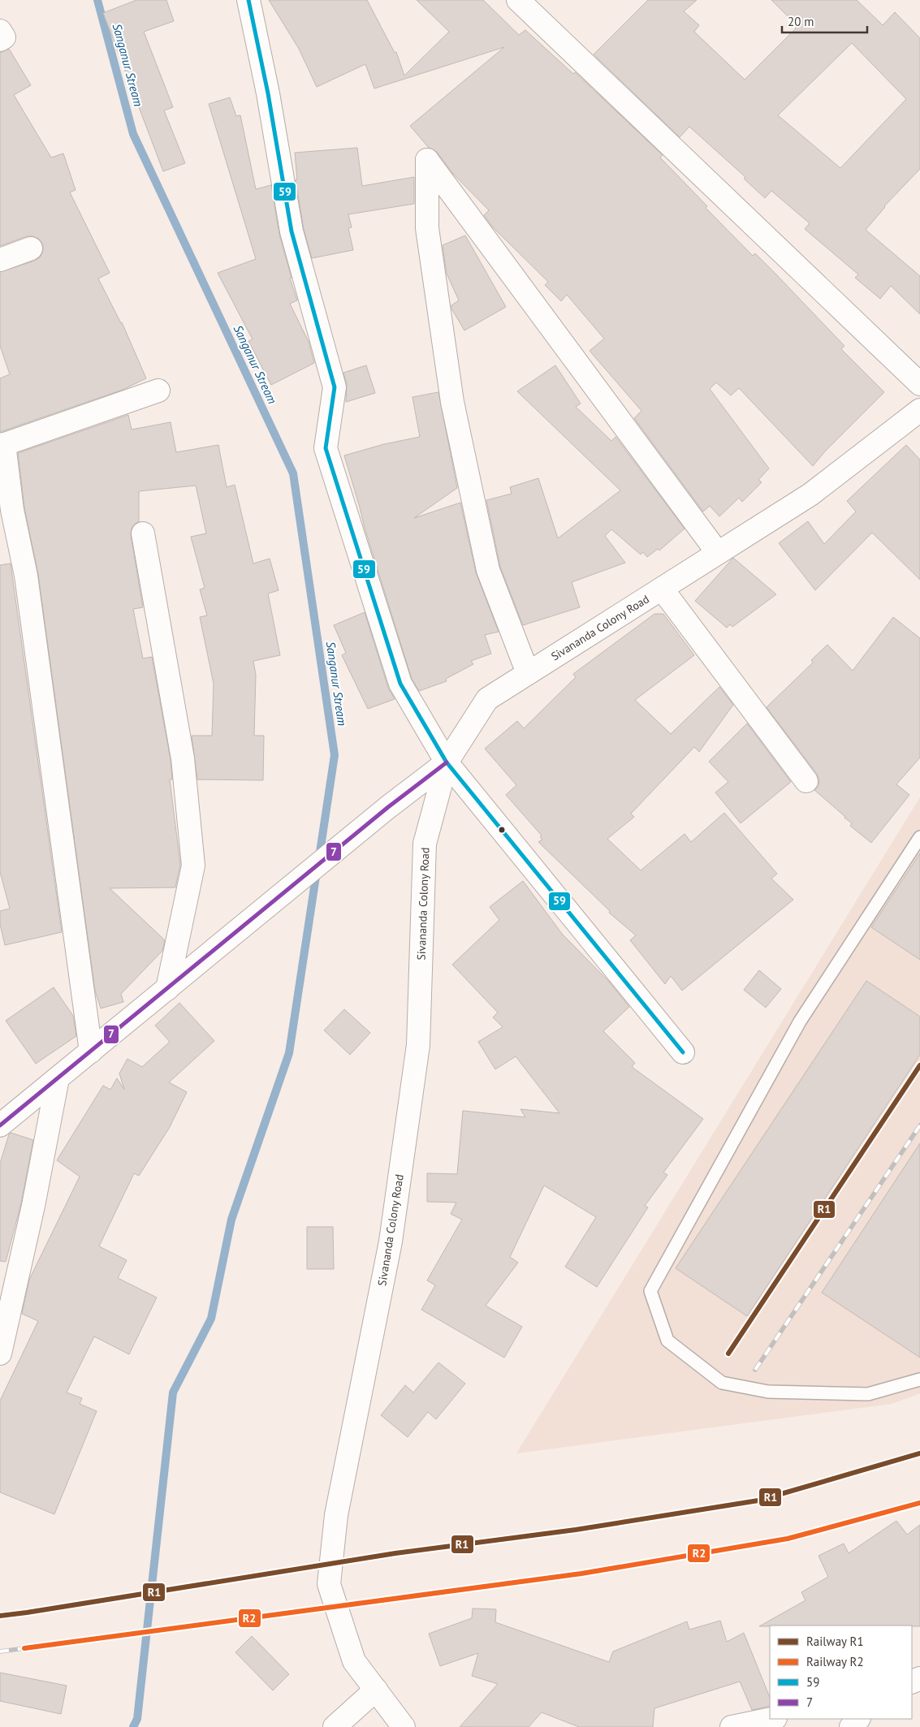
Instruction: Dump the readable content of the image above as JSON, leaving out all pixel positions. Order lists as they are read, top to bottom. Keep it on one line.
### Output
{"streets":{"street":["Sivananda Colony Road"]},"water":["Sanganur Stream"],"lines":["transit line 59","transit line 7","rail line R1","rail line R2"],"legend":["Railway R1","Railway R2","59","7"],"scale_bar":"20 m"}
